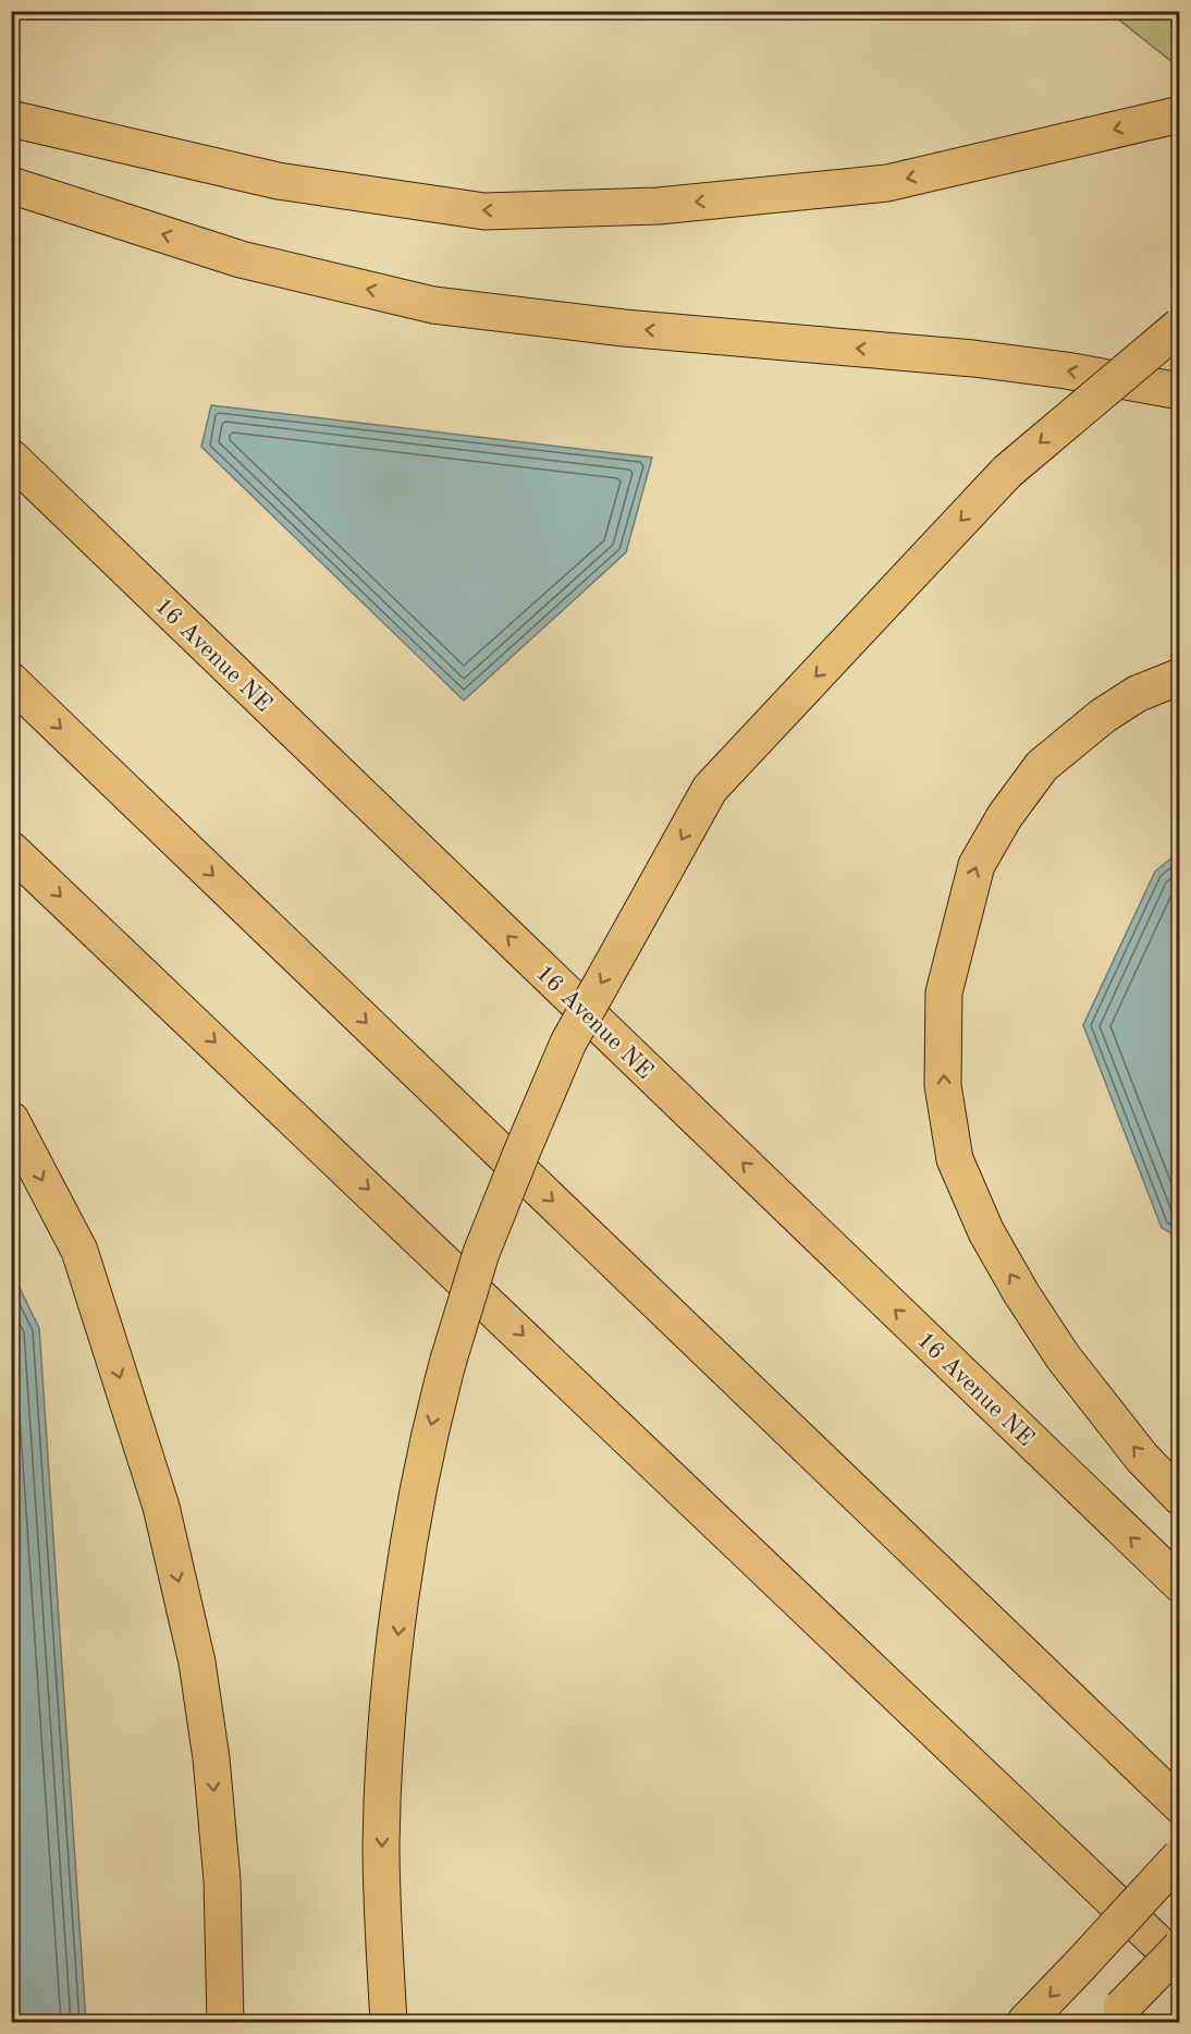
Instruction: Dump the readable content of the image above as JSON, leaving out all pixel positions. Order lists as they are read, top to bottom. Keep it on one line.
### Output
{"streets":{"highway":["16 Avenue NE"]}}
